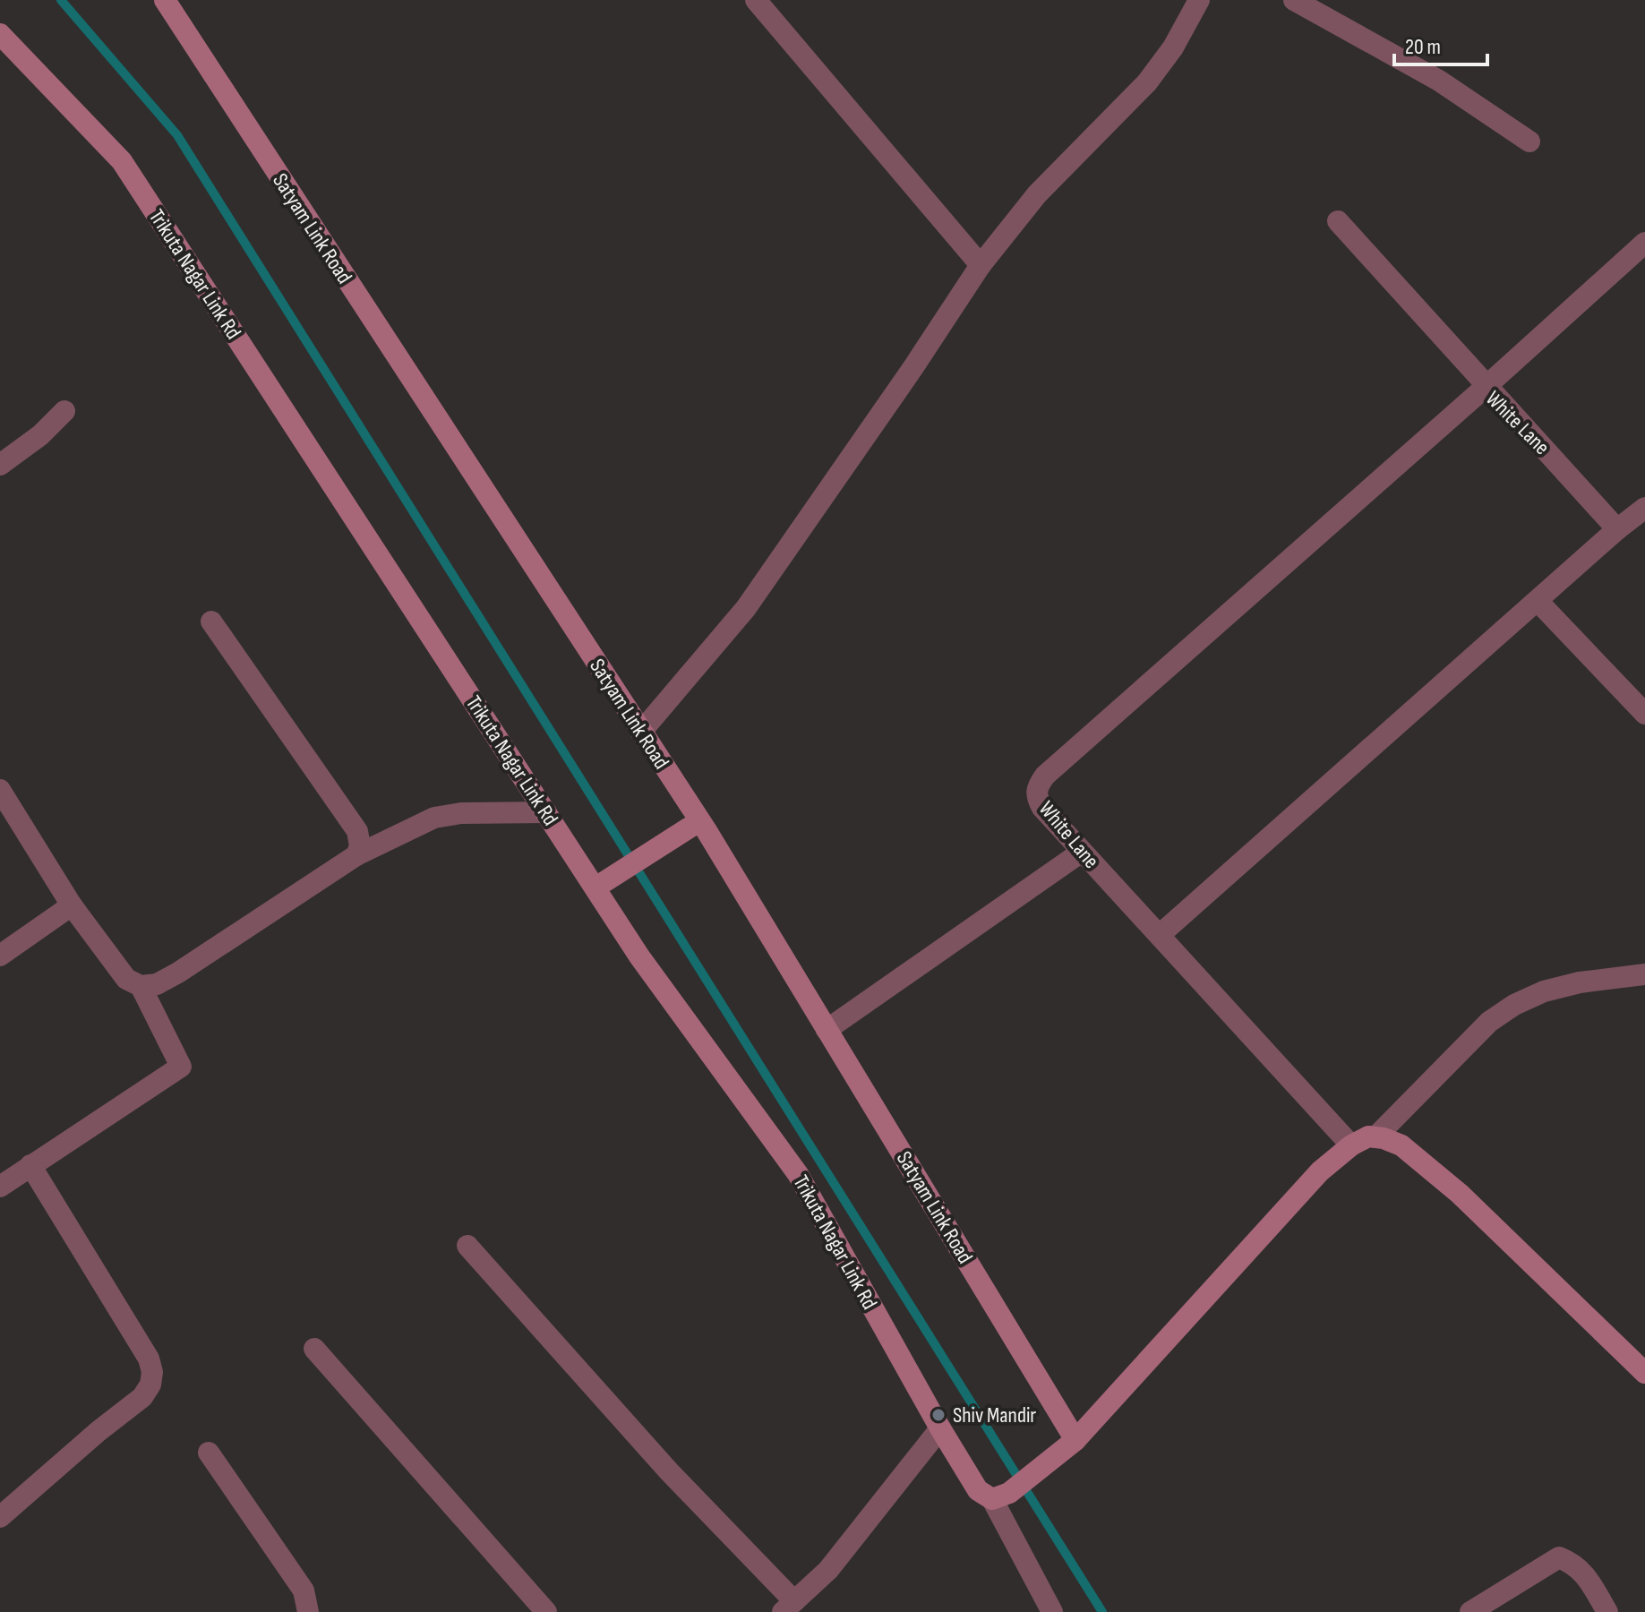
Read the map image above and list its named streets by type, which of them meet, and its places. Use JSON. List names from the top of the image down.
{
  "streets": {
    "main road": ["Satyam Link Road", "Trikuta Nagar Link Rd"],
    "street": ["White Lane"]
  },
  "places": ["Shiv Mandir"],
  "scale_bar": "20 m"
}
